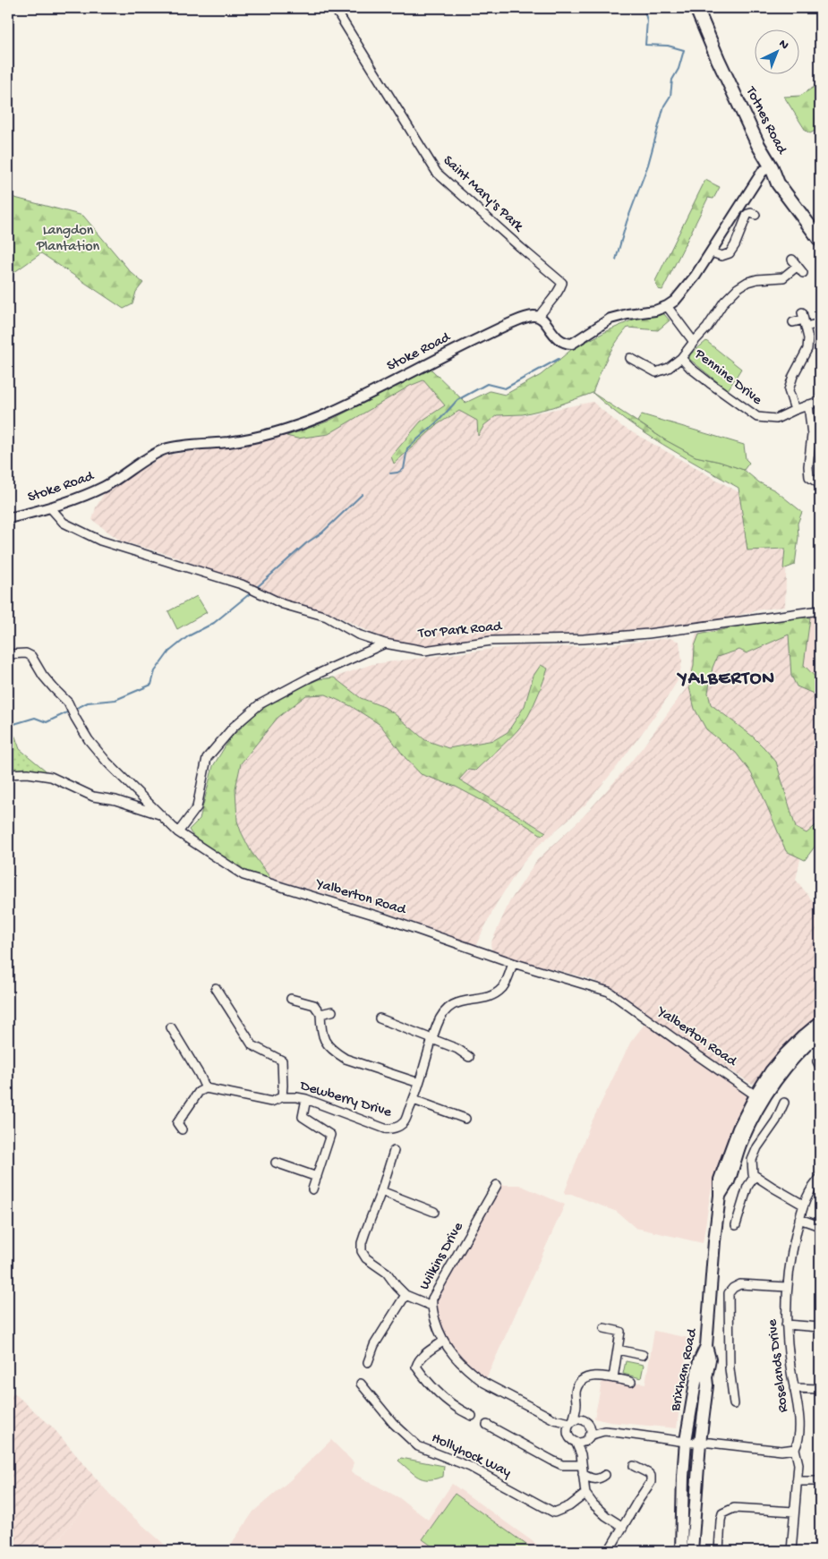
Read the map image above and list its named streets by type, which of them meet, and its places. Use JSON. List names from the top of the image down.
{
  "streets": {
    "highway": ["Totnes Road"],
    "main road": ["Brixham Road"],
    "street": [
      "Saint Mary's Park",
      "Stoke Road",
      "Pennine Drive",
      "Tor Park Road",
      "Yalberton Road",
      "Dewberry Drive",
      "Wilkins Drive",
      "Roselands Drive",
      "Hollyhock Way"
    ]
  },
  "crossings": [
    ["Saint Mary's Park", "Stoke Road"],
    ["Stoke Road", "Tor Park Road"],
    ["Yalberton Road", "Dewberry Drive"],
    ["Yalberton Road", "Brixham Road"],
    ["Wilkins Drive", "Brixham Road"]
  ],
  "districts": ["YALBERTON"],
  "parks": ["Langdon Plantation"],
  "north": "top right"
}
